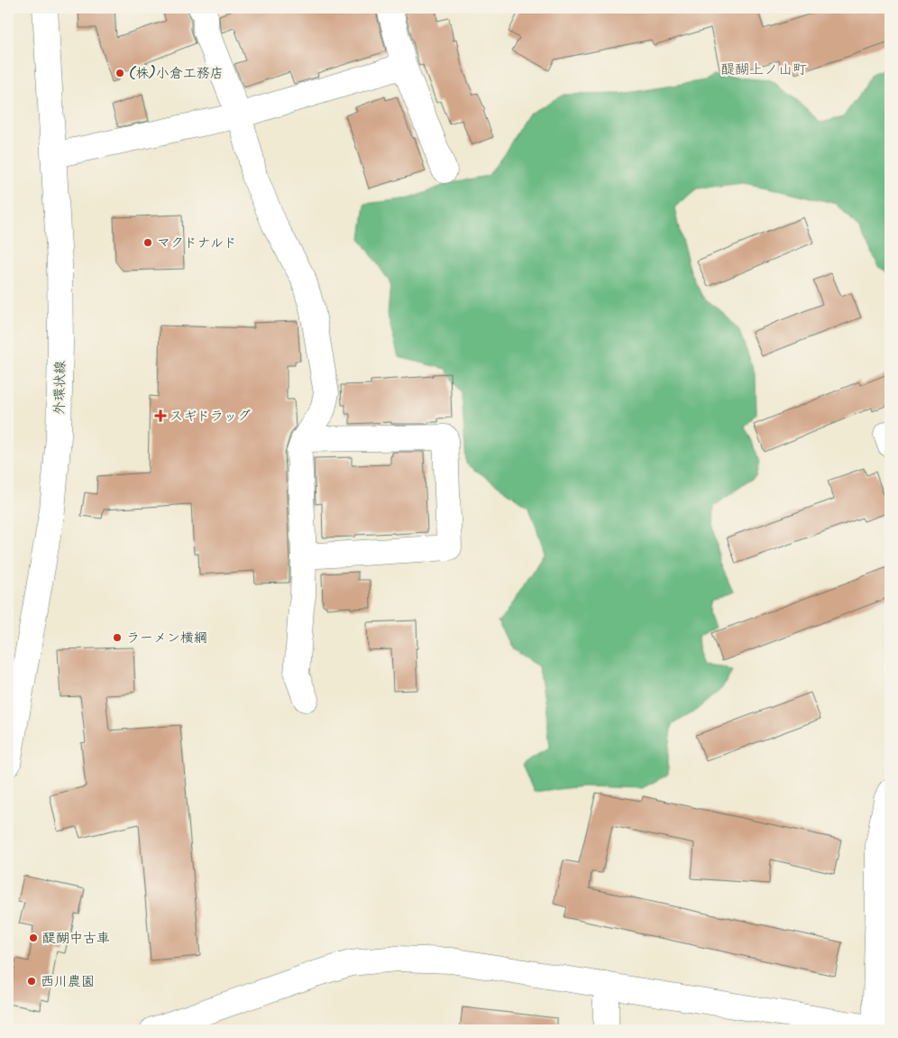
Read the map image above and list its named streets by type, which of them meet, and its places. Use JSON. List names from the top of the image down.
{
  "streets": {
    "street": ["外環状線"]
  },
  "districts": ["醍醐上ノ山町"],
  "places": {
    "other": [
      "(株)小倉工務店",
      "マクドナルド",
      "ラーメン横綱",
      "醍醐中古車",
      "西川農園"
    ],
    "health": ["スギドラッグ"]
  }
}
